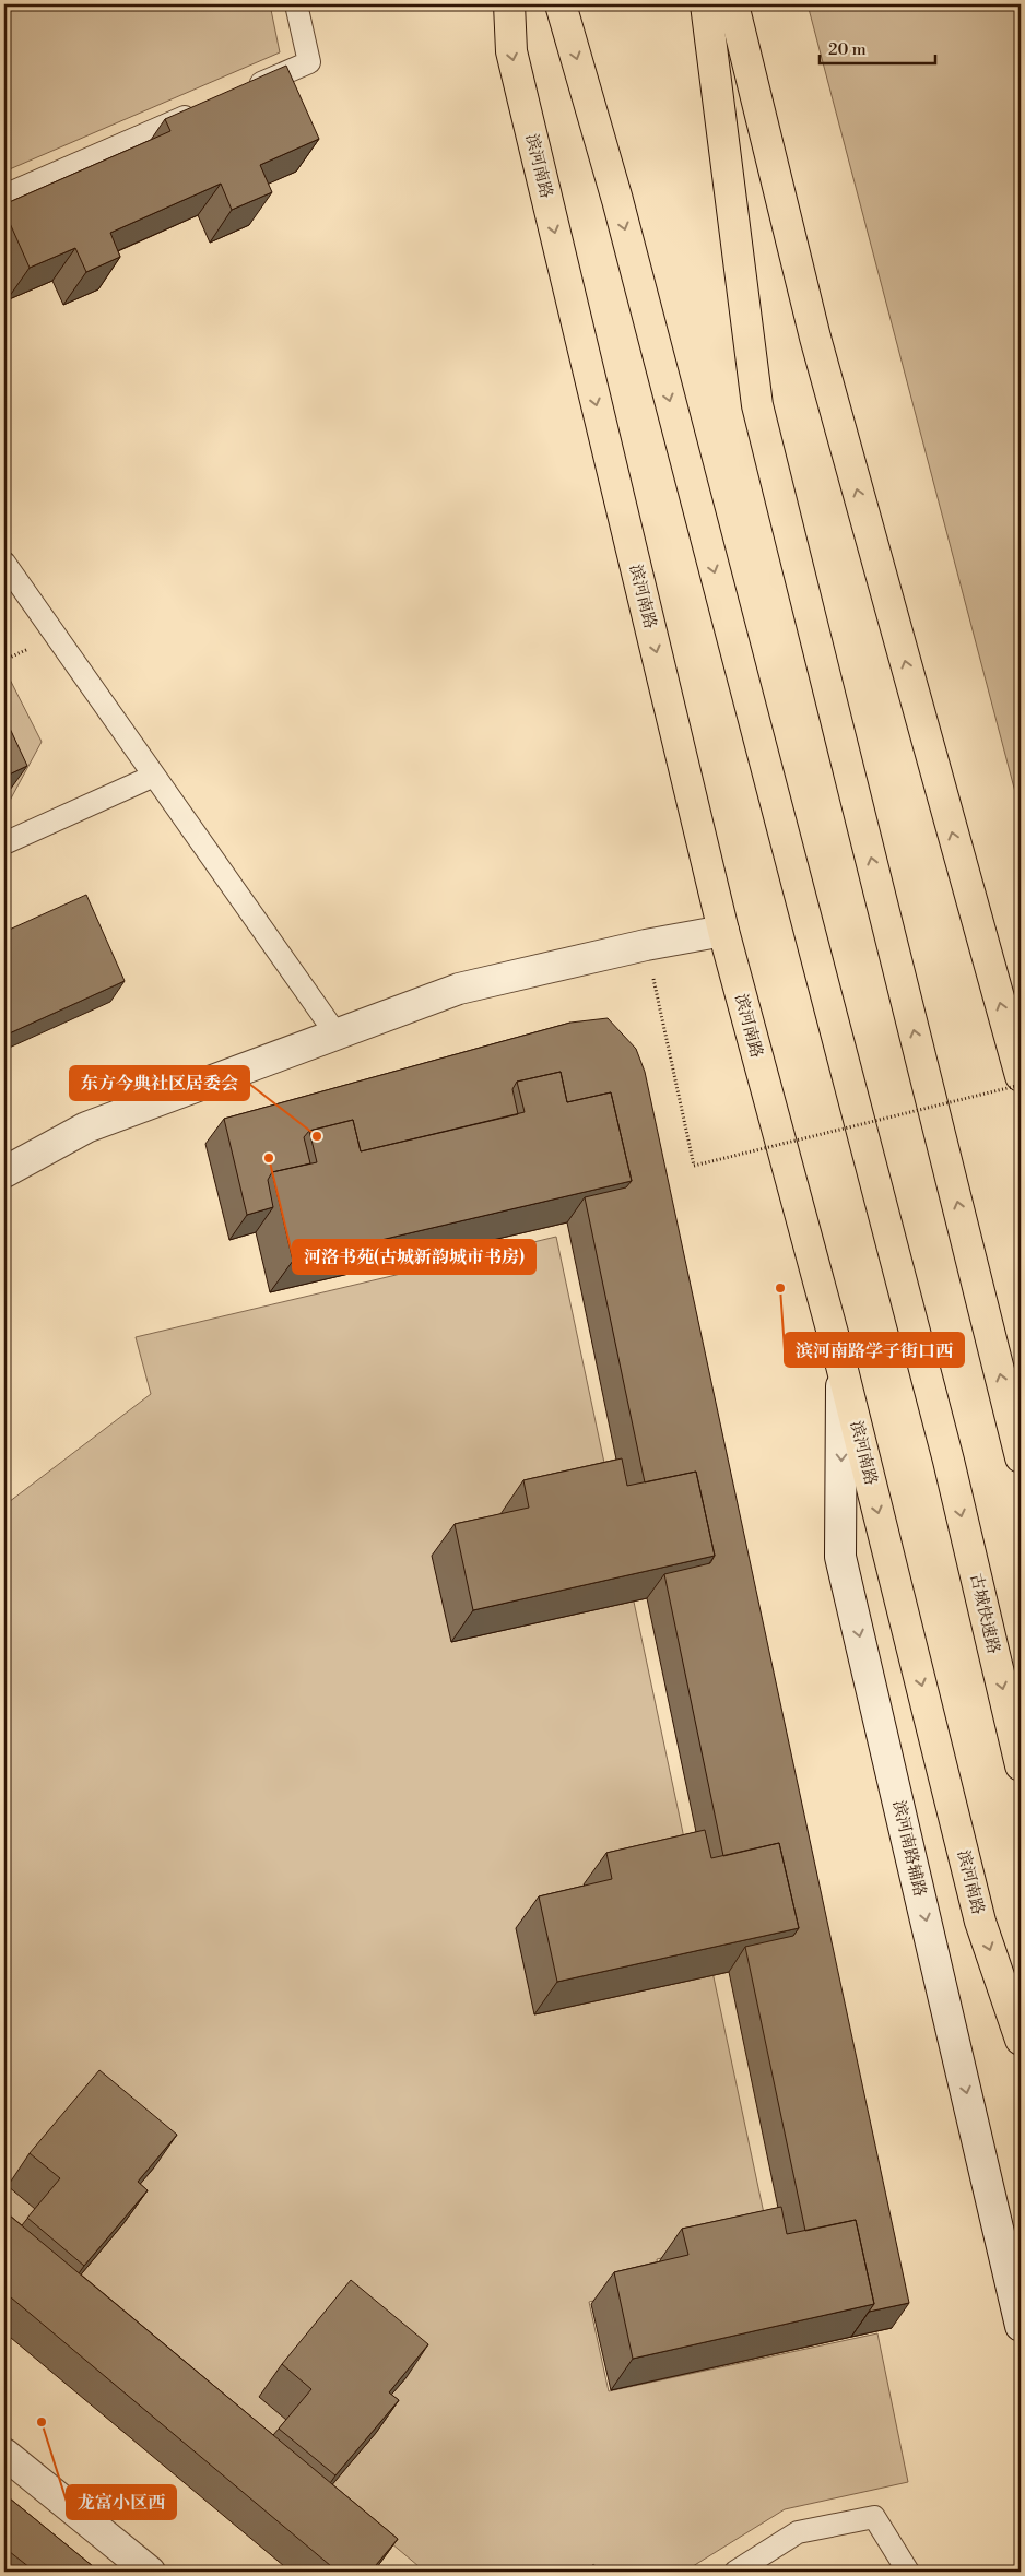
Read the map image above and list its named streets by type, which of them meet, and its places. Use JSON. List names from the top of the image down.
{
  "streets": {
    "main road": ["滨河南路", "古城快速路"],
    "street": ["滨河南路辅路"]
  },
  "crossings": [
    ["滨河南路", "滨河南路辅路"]
  ],
  "one_way": ["滨河南路辅路"],
  "places": [
    "东方今典社区居委会",
    "河洛书苑(古城新韵城市书房)",
    "滨河南路学子街口西",
    "龙富小区西"
  ],
  "scale_bar": "20 m"
}
